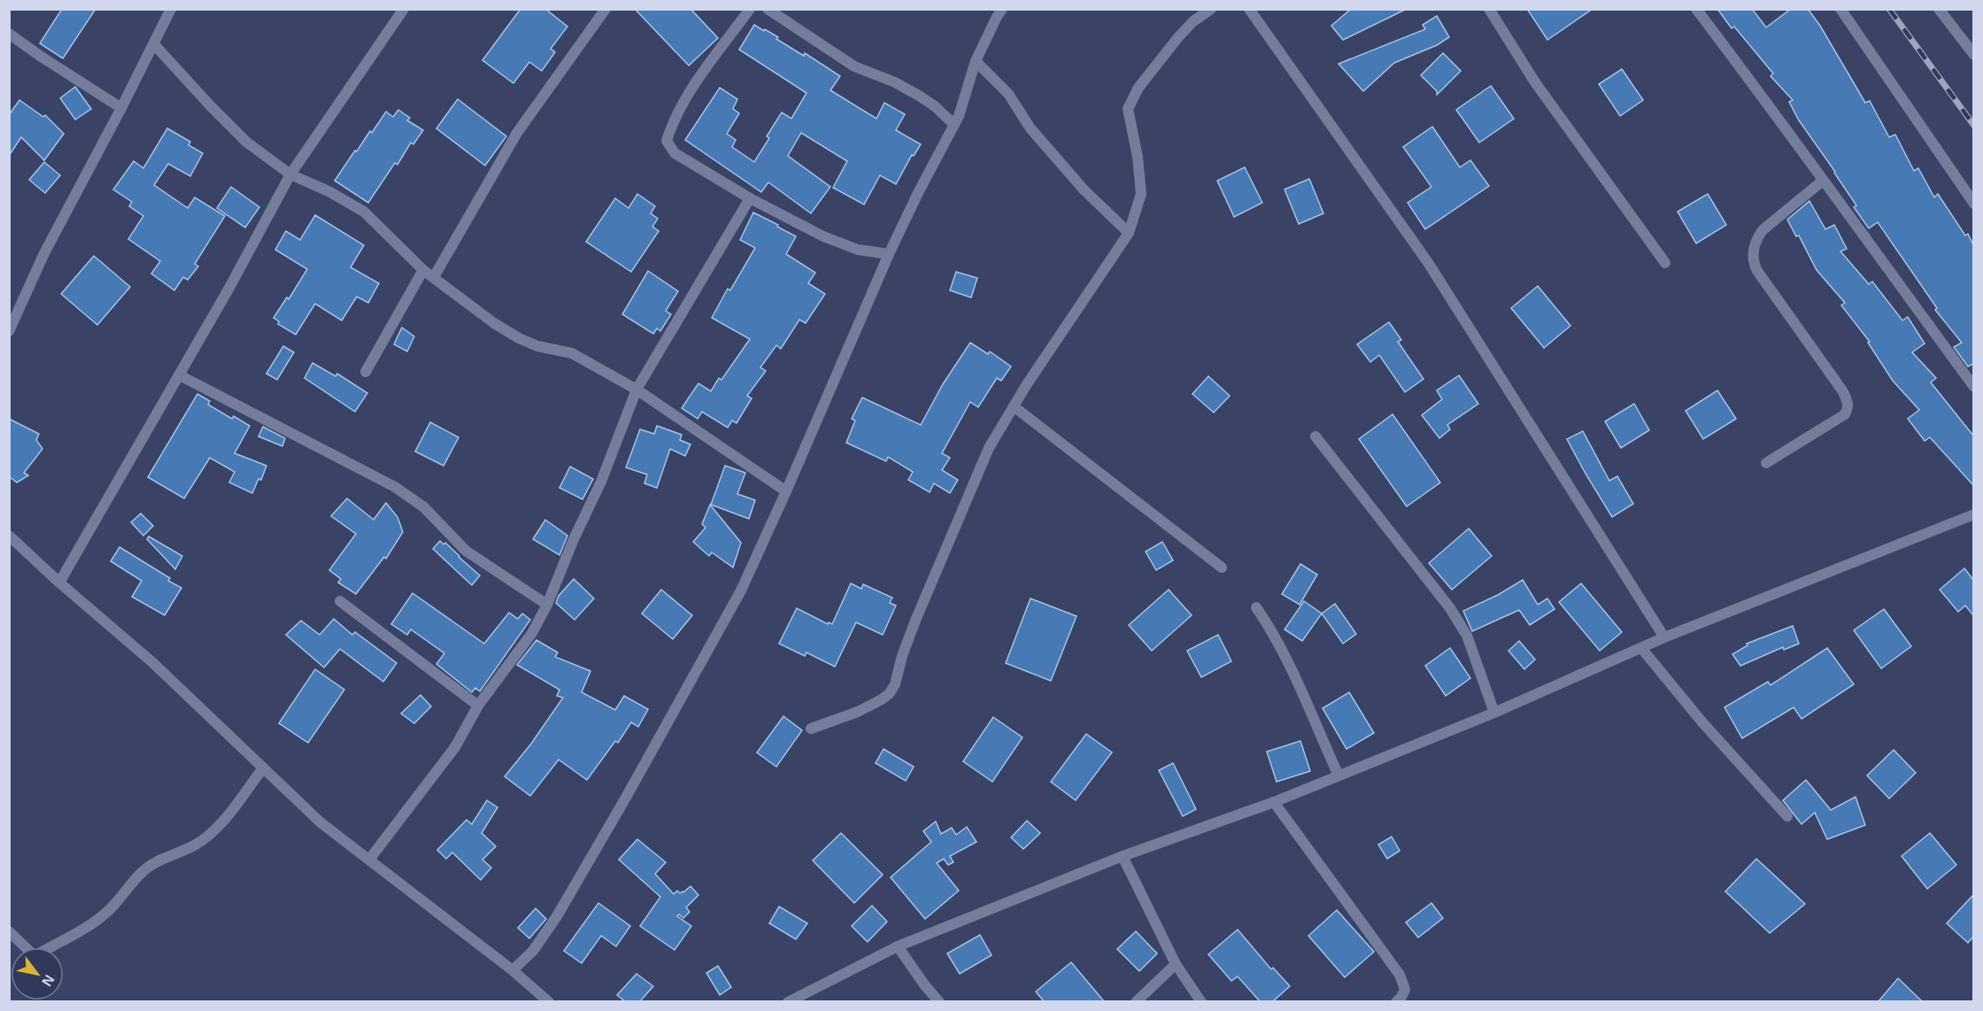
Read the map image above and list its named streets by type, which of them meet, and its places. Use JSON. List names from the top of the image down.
{
  "north": "bottom right"
}
